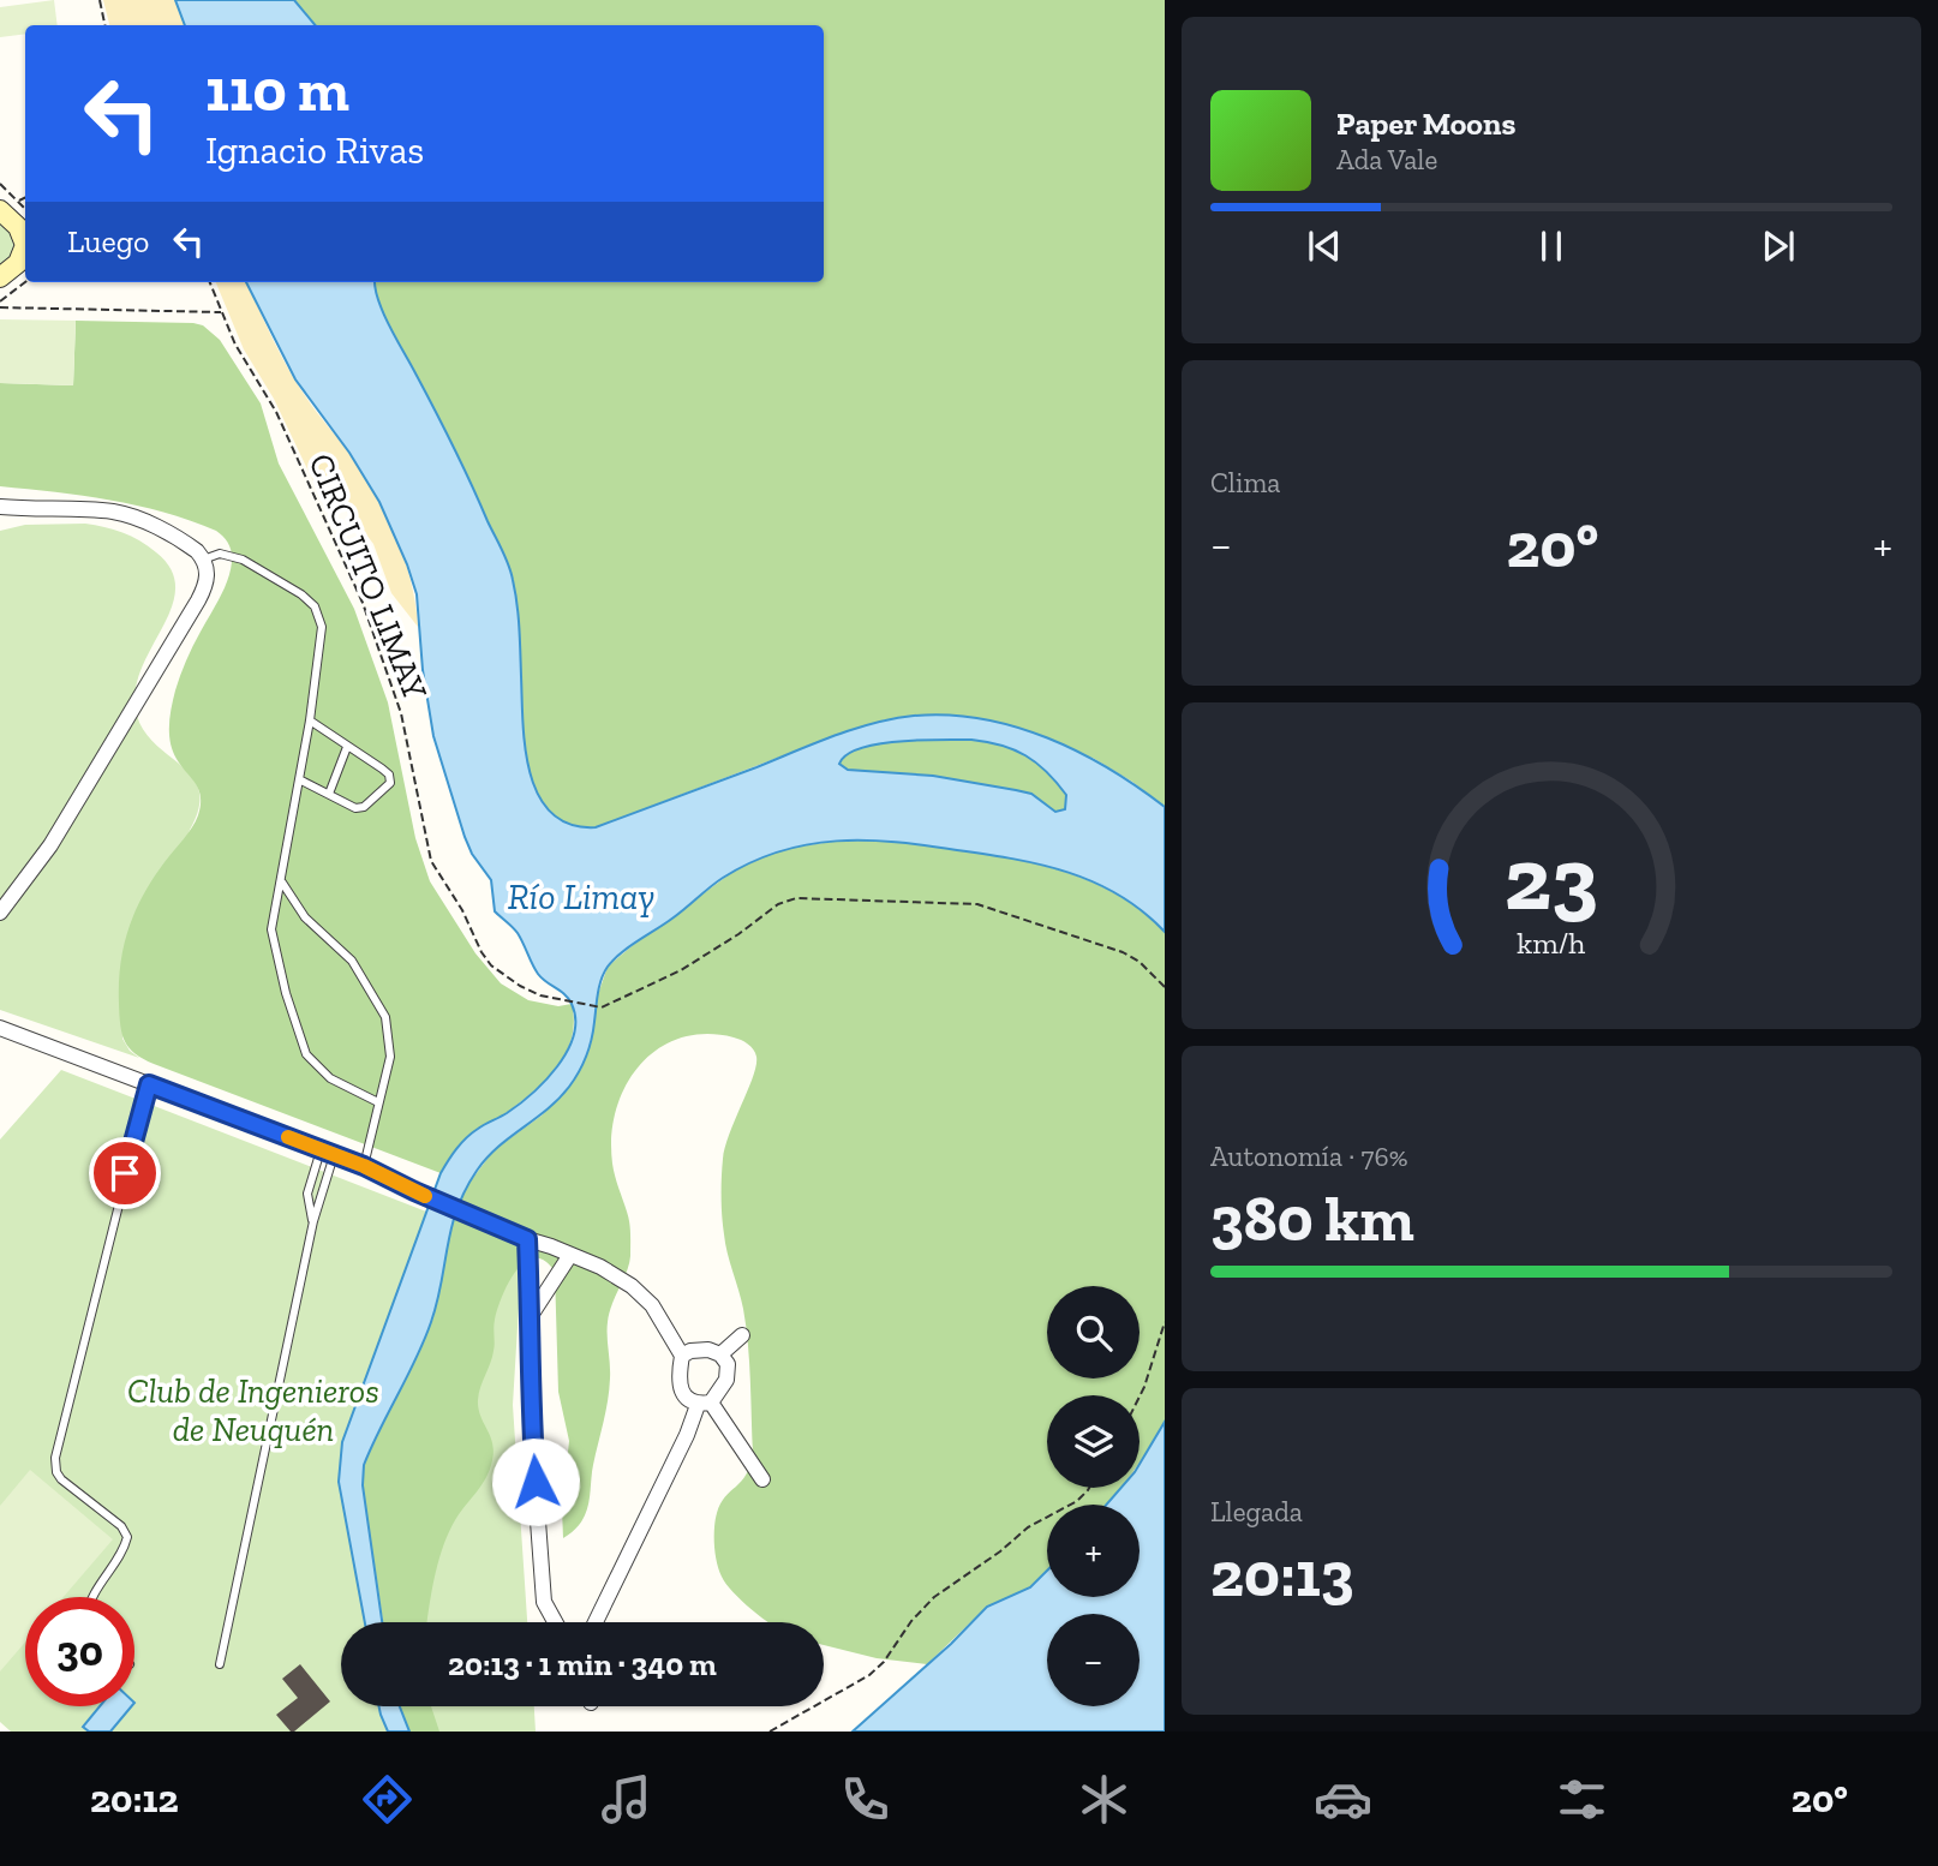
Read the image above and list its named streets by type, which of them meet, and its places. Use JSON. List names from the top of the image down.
{
  "streets": {
    "path": ["CIRCUITO LIMAY"]
  },
  "water": ["Río Limay"],
  "parks": ["Club de Ingenieros de Neuquén"],
  "page": {
    "turn": ["110 m", "Ignacio Rivas"],
    "song": ["Paper Moons", "Ada Vale"],
    "then": "Luego",
    "tile": [
      "Clima",
      ["Autonomía · 76%", "380 km"],
      ["Llegada", "20:13"]
    ],
    "heat": ["−", "20°", "+"],
    "map_buttons": ["+", "−"],
    "limit": "30",
    "trip": "20:13 · 1 min · 340 m",
    "tabs": ["20:12", "20°"],
    "gauge": ["23", "km/h"]
  }
}
